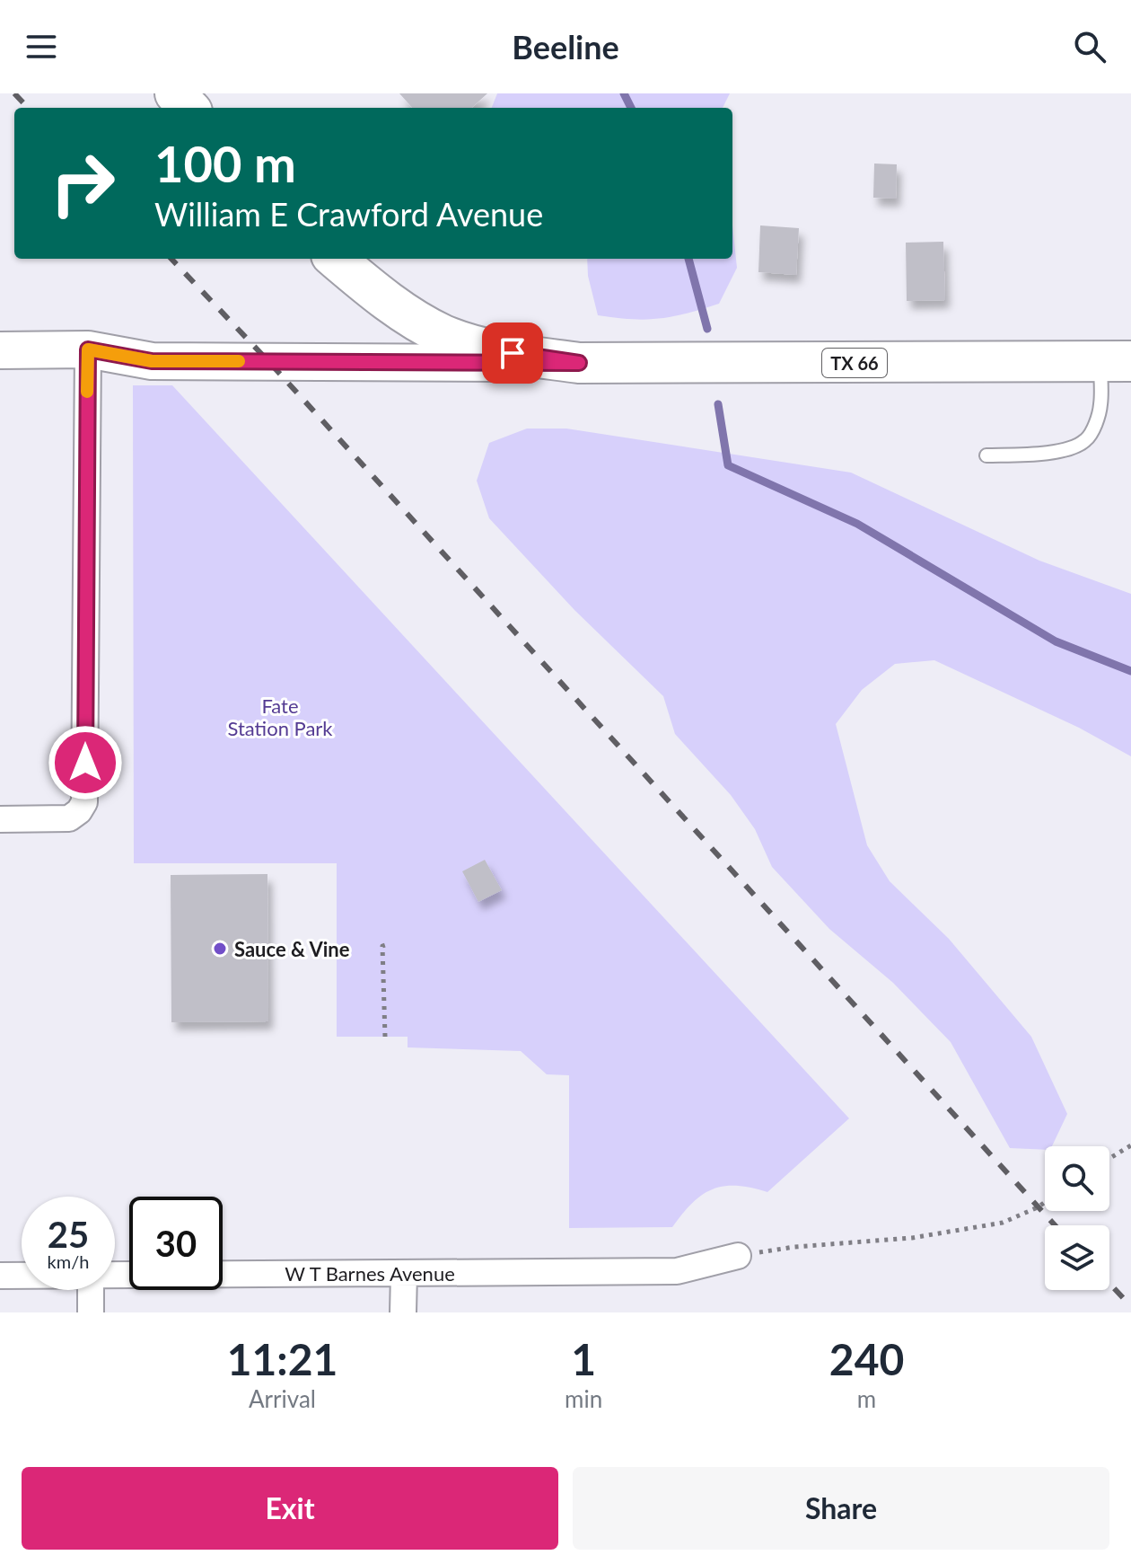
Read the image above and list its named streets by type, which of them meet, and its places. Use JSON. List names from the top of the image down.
{
  "streets": {
    "main road": ["TX 66"],
    "street": ["W T Barnes Avenue"]
  },
  "parks": ["Fate Station Park"],
  "places": ["Sauce & Vine"],
  "page": {
    "header": "Beeline",
    "turn": ["100 m", "William E Crawford Avenue"],
    "speed": "25 km/h",
    "limit": "30",
    "eta": [
      "11:21",
      "Arrival",
      "1",
      "min",
      "240",
      "m"
    ],
    "buttons": ["Exit", "Share"]
  }
}
